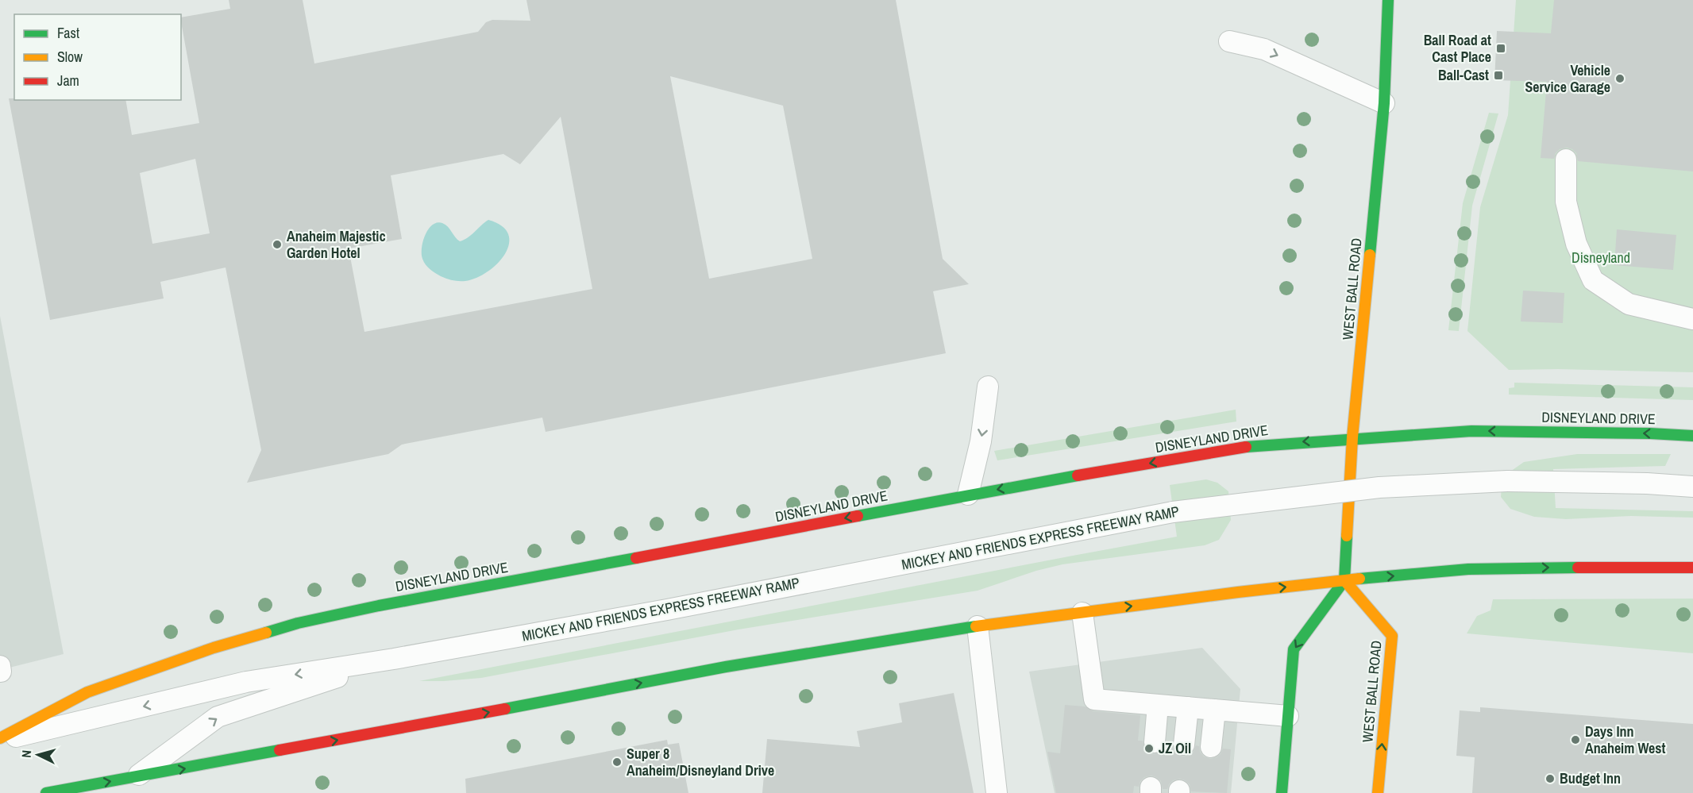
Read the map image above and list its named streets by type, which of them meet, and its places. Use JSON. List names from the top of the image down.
{
  "streets": {
    "main road": ["WEST BALL ROAD", "DISNEYLAND DRIVE"],
    "lane": ["MICKEY AND FRIENDS EXPRESS FREEWAY RAMP"]
  },
  "crossings": [
    ["WEST BALL ROAD", "DISNEYLAND DRIVE"],
    ["DISNEYLAND DRIVE", "MICKEY AND FRIENDS EXPRESS FREEWAY RAMP"]
  ],
  "one_way": ["DISNEYLAND DRIVE"],
  "parks": ["Disneyland"],
  "places": {
    "transit": ["Ball Road at Cast Place", "Ball-Cast"],
    "other": [
      "Vehicle Service Garage",
      "Anaheim Majestic Garden Hotel",
      "Days Inn Anaheim West",
      "JZ Oil",
      "Super 8 Anaheim/Disneyland Drive",
      "Budget Inn"
    ]
  },
  "legend": ["Fast", "Slow", "Jam"],
  "north": "left"
}
